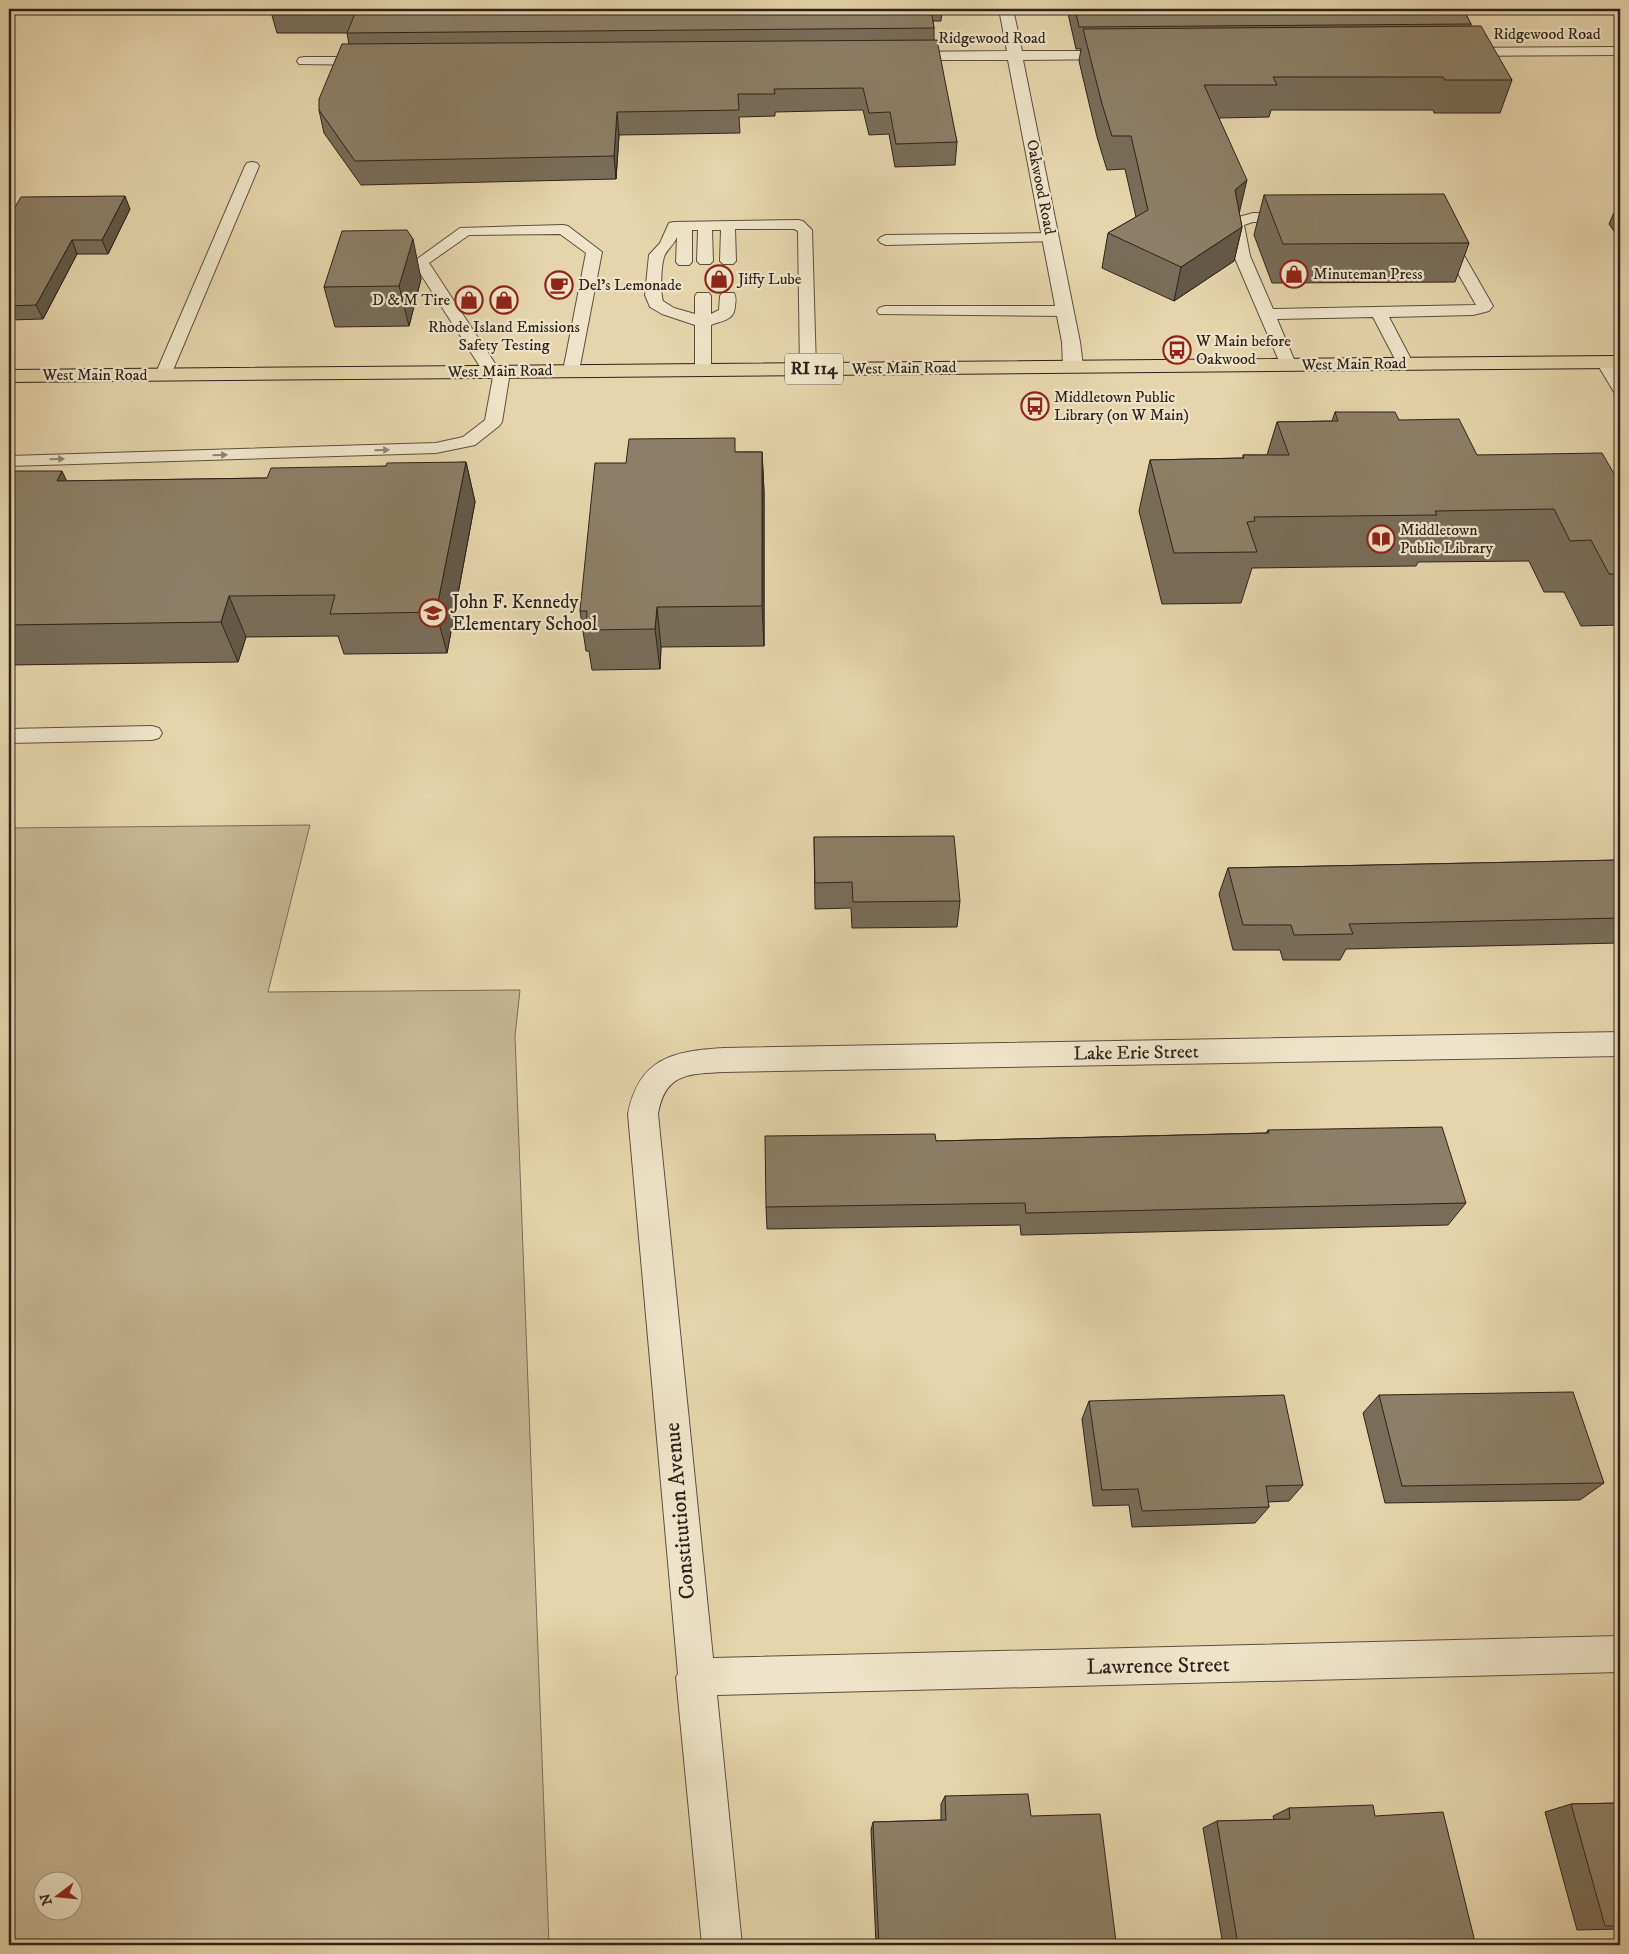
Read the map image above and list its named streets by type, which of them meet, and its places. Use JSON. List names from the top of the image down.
{
  "streets": {
    "highway": ["West Main Road", "RI 114"],
    "street": [
      "Ridgewood Road",
      "Oakwood Road",
      "Lake Erie Street",
      "Constitution Avenue",
      "Lawrence Street"
    ]
  },
  "crossings": [
    ["Ridgewood Road", "Oakwood Road"],
    ["Oakwood Road", "West Main Road"],
    ["Lake Erie Street", "Constitution Avenue"],
    ["Constitution Avenue", "Lawrence Street"]
  ],
  "places": {
    "shop": [
      "Minuteman Press",
      "Jiffy Lube",
      "D & M Tire",
      "Rhode Island Emissions Safety Testing"
    ],
    "cafe": ["Del's Lemonade"],
    "bus stop": ["W Main before Oakwood", "Middletown Public Library (on W Main)"],
    "library": ["Middletown Public Library"],
    "school or university": ["John F. Kennedy Elementary School"]
  },
  "north": "left"
}
